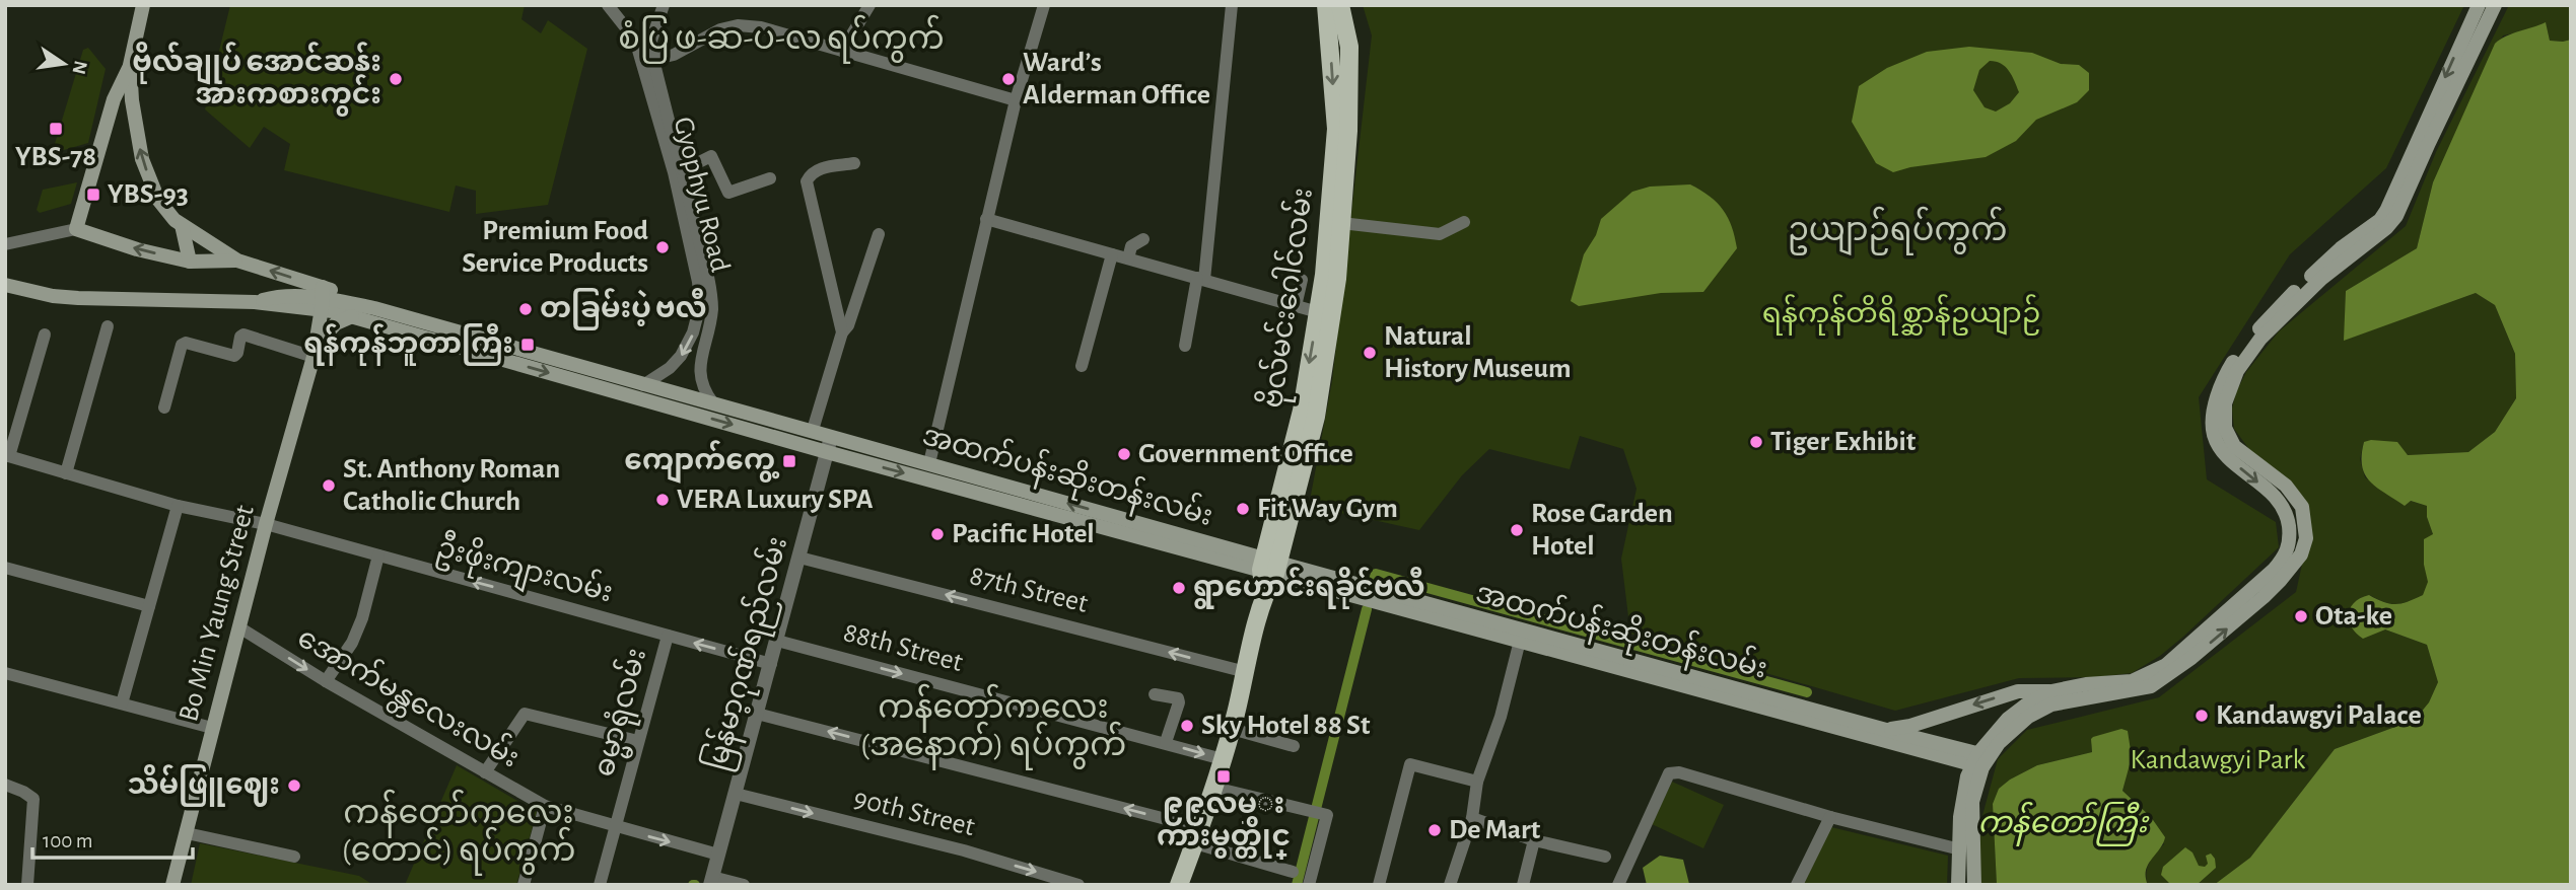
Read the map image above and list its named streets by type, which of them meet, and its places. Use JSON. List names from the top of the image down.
{
  "streets": {
    "main road": ["ဗိုလ်မင်းဂေါင်လမ်း", "အထက်ပန်းဆိုးတန်းလမ်း", "Bo Min Yaung Street"],
    "street": [
      "Gyophyu Road",
      "ဦးဖိုးကျားလမ်း",
      "87th Street",
      "88th Street",
      "မြန်မာ့ဂုဏ်ရည်လမ်း",
      "အောက်မန္တလေးလမ်း",
      "ဓမ္မာရုံလမ်း",
      "90th Street"
    ]
  },
  "crossings": [
    ["Gyophyu Road", "အထက်ပန်းဆိုးတန်းလမ်း"],
    ["ဗိုလ်မင်းဂေါင်လမ်း", "အထက်ပန်းဆိုးတန်းလမ်း"],
    ["အထက်ပန်းဆိုးတန်းလမ်း", "Bo Min Yaung Street"],
    ["အထက်ပန်းဆိုးတန်းလမ်း", "မြန်မာ့ဂုဏ်ရည်လမ်း"],
    ["ဦးဖိုးကျားလမ်း", "Bo Min Yaung Street"],
    ["ဦးဖိုးကျားလမ်း", "မြန်မာ့ဂုဏ်ရည်လမ်း"],
    ["ဦးဖိုးကျားလမ်း", "ဓမ္မာရုံလမ်း"],
    ["87th Street", "မြန်မာ့ဂုဏ်ရည်လမ်း"],
    ["Bo Min Yaung Street", "အောက်မန္တလေးလမ်း"],
    ["88th Street", "မြန်မာ့ဂုဏ်ရည်လမ်း"],
    ["မြန်မာ့ဂုဏ်ရည်လမ်း", "အောက်မန္တလေးလမ်း"],
    ["မြန်မာ့ဂုဏ်ရည်လမ်း", "90th Street"],
    ["အောက်မန္တလေးလမ်း", "ဓမ္မာရုံလမ်း"]
  ],
  "one_way": ["ဦးဖိုးကျားလမ်း", "87th Street", "အောက်မန္တလေးလမ်း"],
  "districts": [
    "စံပြ ဖ-ဆ-ပ-လ ရပ်ကွက်",
    "ဥယျာဉ်ရပ်ကွက်",
    "ကန်တော်ကလေး (အနောက်) ရပ်ကွက်",
    "ကန်တော်ကလေး (တောင်) ရပ်ကွက်"
  ],
  "water": ["ကန်တော်ကြီး"],
  "parks": ["ရန်ကုန်တိရိစ္ဆာန်ဥယျာဉ်", "Kandawgyi Park"],
  "places": {
    "other": [
      "ဗိုလ်ချုပ် အောင်ဆန်း အားကစားကွင်း",
      "Ward’s Alderman Office",
      "Premium Food Service Products",
      "တခြမ်းပဲ့ ဗလီ",
      "Natural History Museum",
      "Tiger Exhibit",
      "Government Office",
      "St. Anthony Roman Catholic Church",
      "VERA Luxury SPA",
      "Fit Way Gym",
      "Rose Garden Hotel",
      "Pacific Hotel",
      "ရွာဟောင်းရခိုင်ဗလီ",
      "Ota-ke",
      "Kandawgyi Palace",
      "Sky Hotel 88 St",
      "သိမ်ဖြူဈေး",
      "De Mart"
    ],
    "transit": [
      "YBS-78",
      "YBS-93",
      "ရန်ကုန်ဘူတာကြီး",
      "ကျောက်ကွေ့",
      "၉၉လမ္း ကားမွတ္တိုင္"
    ]
  },
  "scale_bar": "100 m",
  "north": "right"
}
